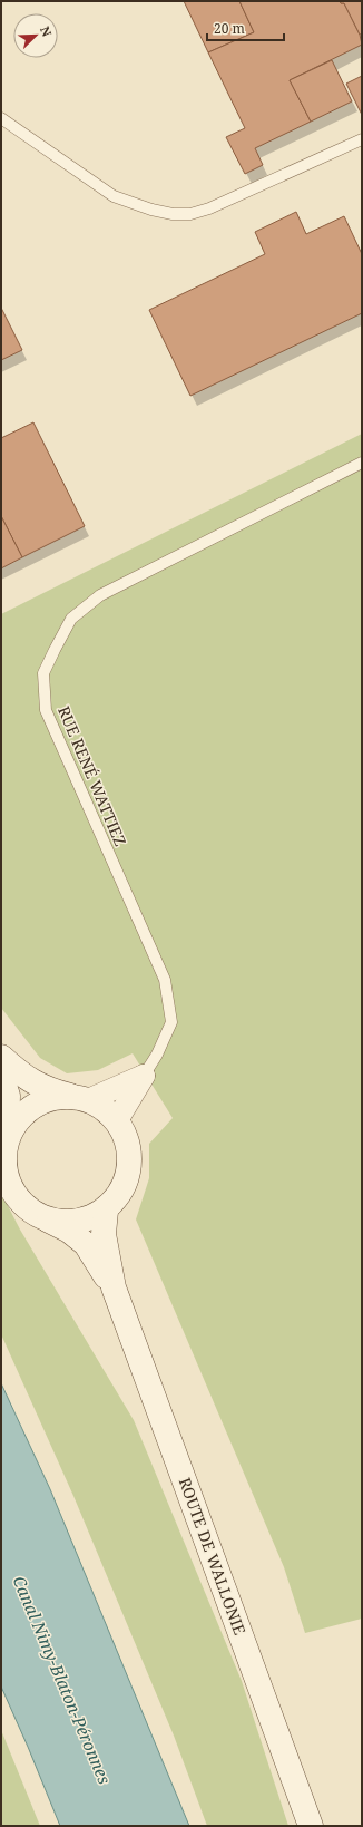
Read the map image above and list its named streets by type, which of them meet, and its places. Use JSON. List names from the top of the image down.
{
  "streets": {
    "main road": ["ROUTE DE WALLONIE"],
    "lane": ["RUE RENÉ WATTIEZ"]
  },
  "water": ["Canal Nimy-Blaton-Péronnes"],
  "scale_bar": "20 m",
  "north": "top right"
}
